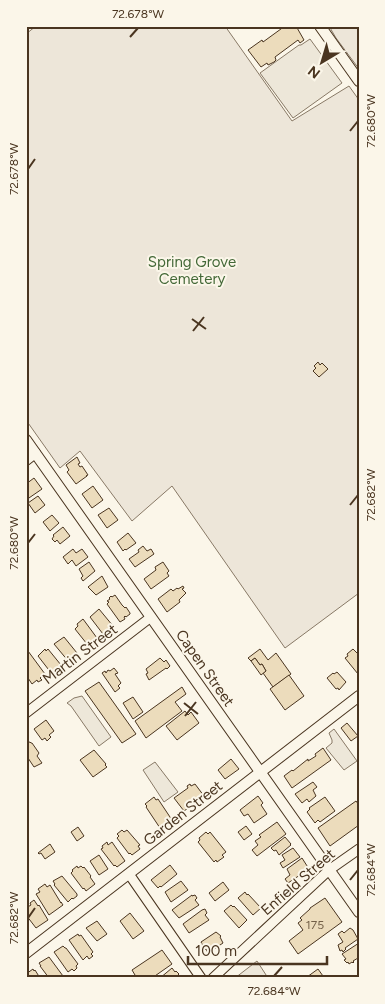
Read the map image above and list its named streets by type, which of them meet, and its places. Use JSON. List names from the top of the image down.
{
  "streets": {
    "street": [
      "Martin Street",
      "Capen Street",
      "Garden Street",
      "Enfield Street"
    ]
  },
  "crossings": [
    ["Martin Street", "Capen Street"],
    ["Capen Street", "Garden Street"],
    ["Capen Street", "Enfield Street"]
  ],
  "parks": ["Spring Grove Cemetery"],
  "house_numbers": ["175"],
  "scale_bar": "100 m",
  "north": "bottom left",
  "coordinates": [
    "72.678°W",
    "72.680°W",
    "72.682°W",
    "72.684°W"
  ]
}
